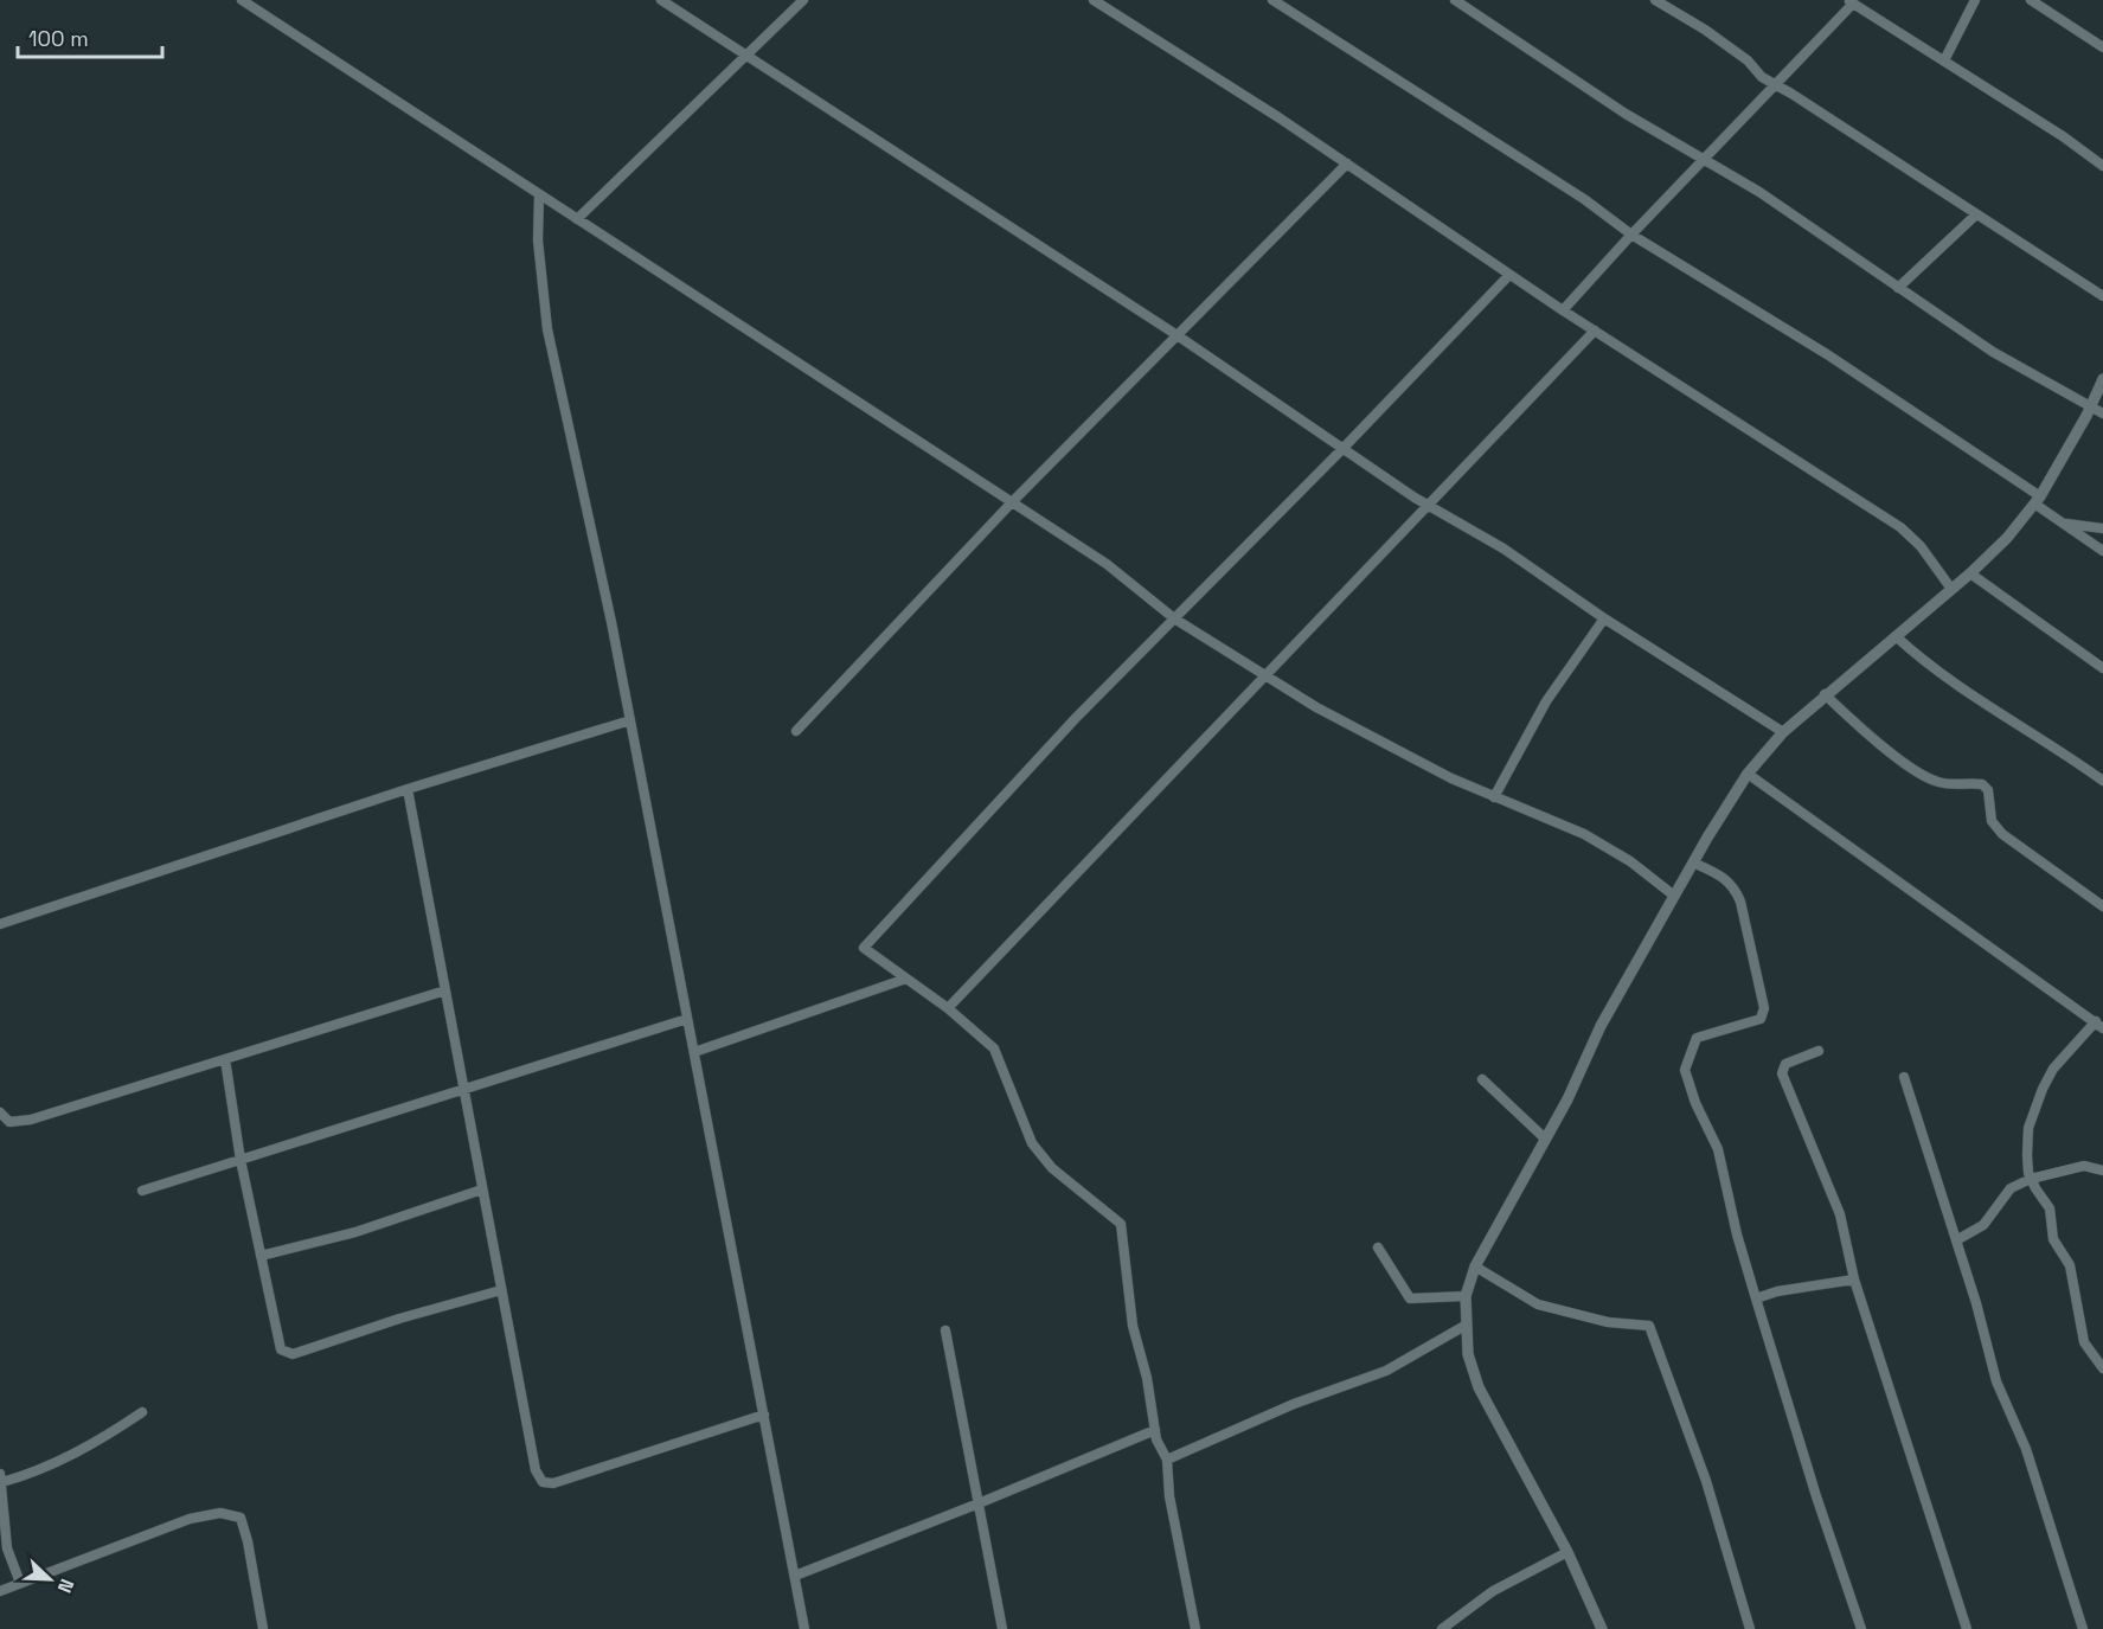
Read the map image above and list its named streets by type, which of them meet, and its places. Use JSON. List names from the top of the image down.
{
  "scale_bar": "100 m",
  "north": "bottom right"
}
